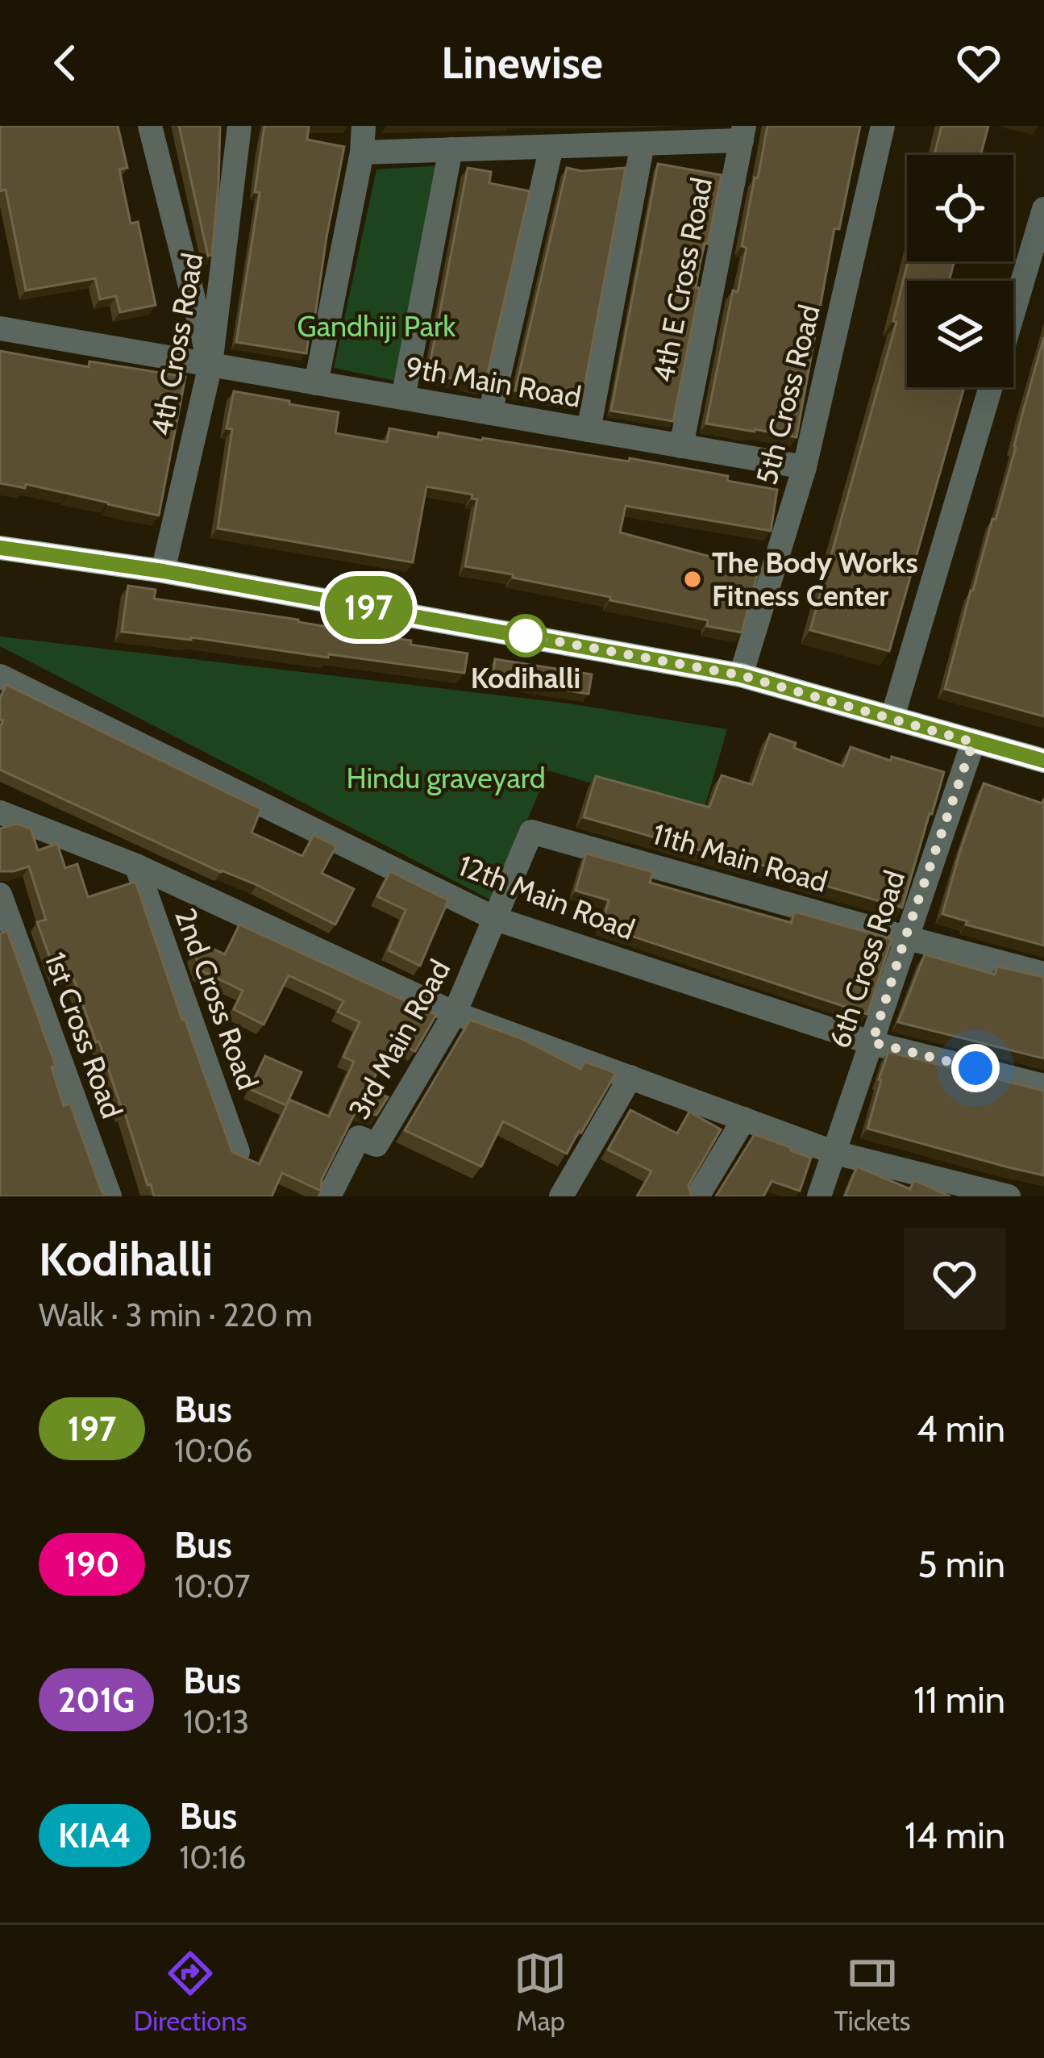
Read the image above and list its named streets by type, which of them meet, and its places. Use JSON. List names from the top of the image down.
{
  "streets": {
    "street": [
      "4th E Cross Road",
      "4th Cross Road",
      "9th Main Road",
      "5th Cross Road",
      "11th Main Road",
      "12th Main Road",
      "6th Cross Road",
      "2nd Cross Road",
      "1st Cross Road",
      "3rd Main Road"
    ]
  },
  "crossings": [
    ["4th E Cross Road", "9th Main Road"],
    ["4th Cross Road", "9th Main Road"],
    ["9th Main Road", "5th Cross Road"],
    ["11th Main Road", "6th Cross Road"],
    ["11th Main Road", "3rd Main Road"],
    ["12th Main Road", "6th Cross Road"],
    ["12th Main Road", "3rd Main Road"]
  ],
  "parks": ["Gandhiji Park", "Hindu graveyard"],
  "places": ["The Body Works Fitness Center", "Kodihalli"],
  "lines": ["bus line 197"],
  "page": {
    "header": "Linewise",
    "on_map": "197",
    "heading": ["Kodihalli", "Walk · 3 min · 220 m"],
    "list": [
      {
        "mark": "197",
        "name": "Bus",
        "note": "10:06",
        "value": "4 min"
      },
      {
        "mark": "190",
        "name": "Bus",
        "note": "10:07",
        "value": "5 min"
      },
      {
        "mark": "201G",
        "name": "Bus",
        "note": "10:13",
        "value": "11 min"
      },
      {
        "mark": "KIA4",
        "name": "Bus",
        "note": "10:16",
        "value": "14 min"
      }
    ],
    "tabs": ["Directions", "Map", "Tickets"]
  }
}
